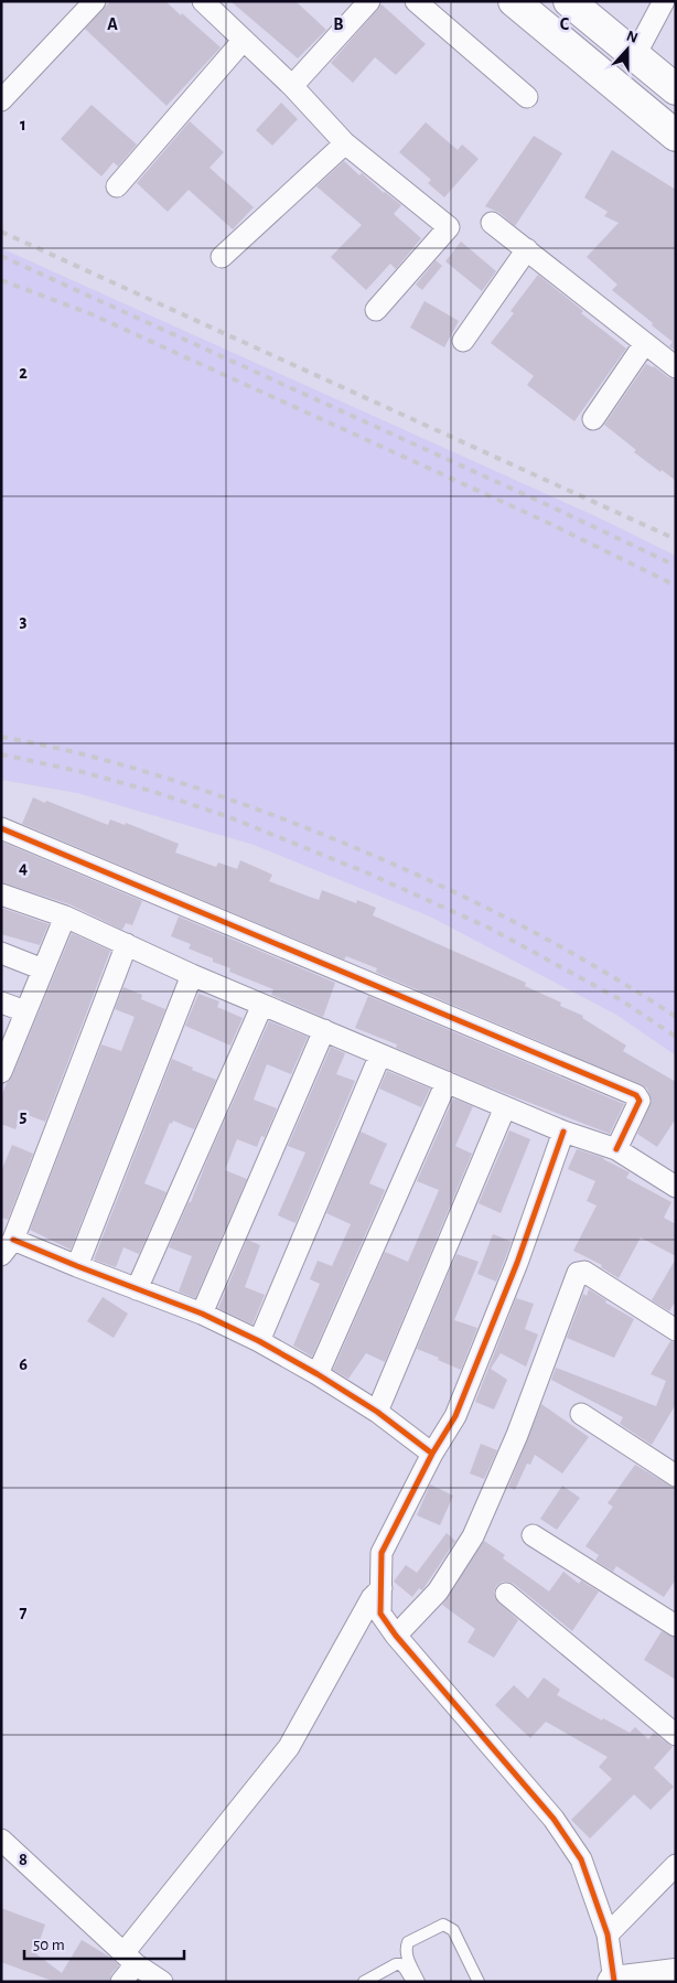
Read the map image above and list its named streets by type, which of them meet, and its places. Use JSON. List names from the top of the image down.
{
  "scale_bar": "50 m",
  "north": "top",
  "grid": {
    "columns": ["A", "B", "C"],
    "rows": [
      "1",
      "2",
      "3",
      "4",
      "5",
      "6",
      "7",
      "8"
    ]
  }
}
